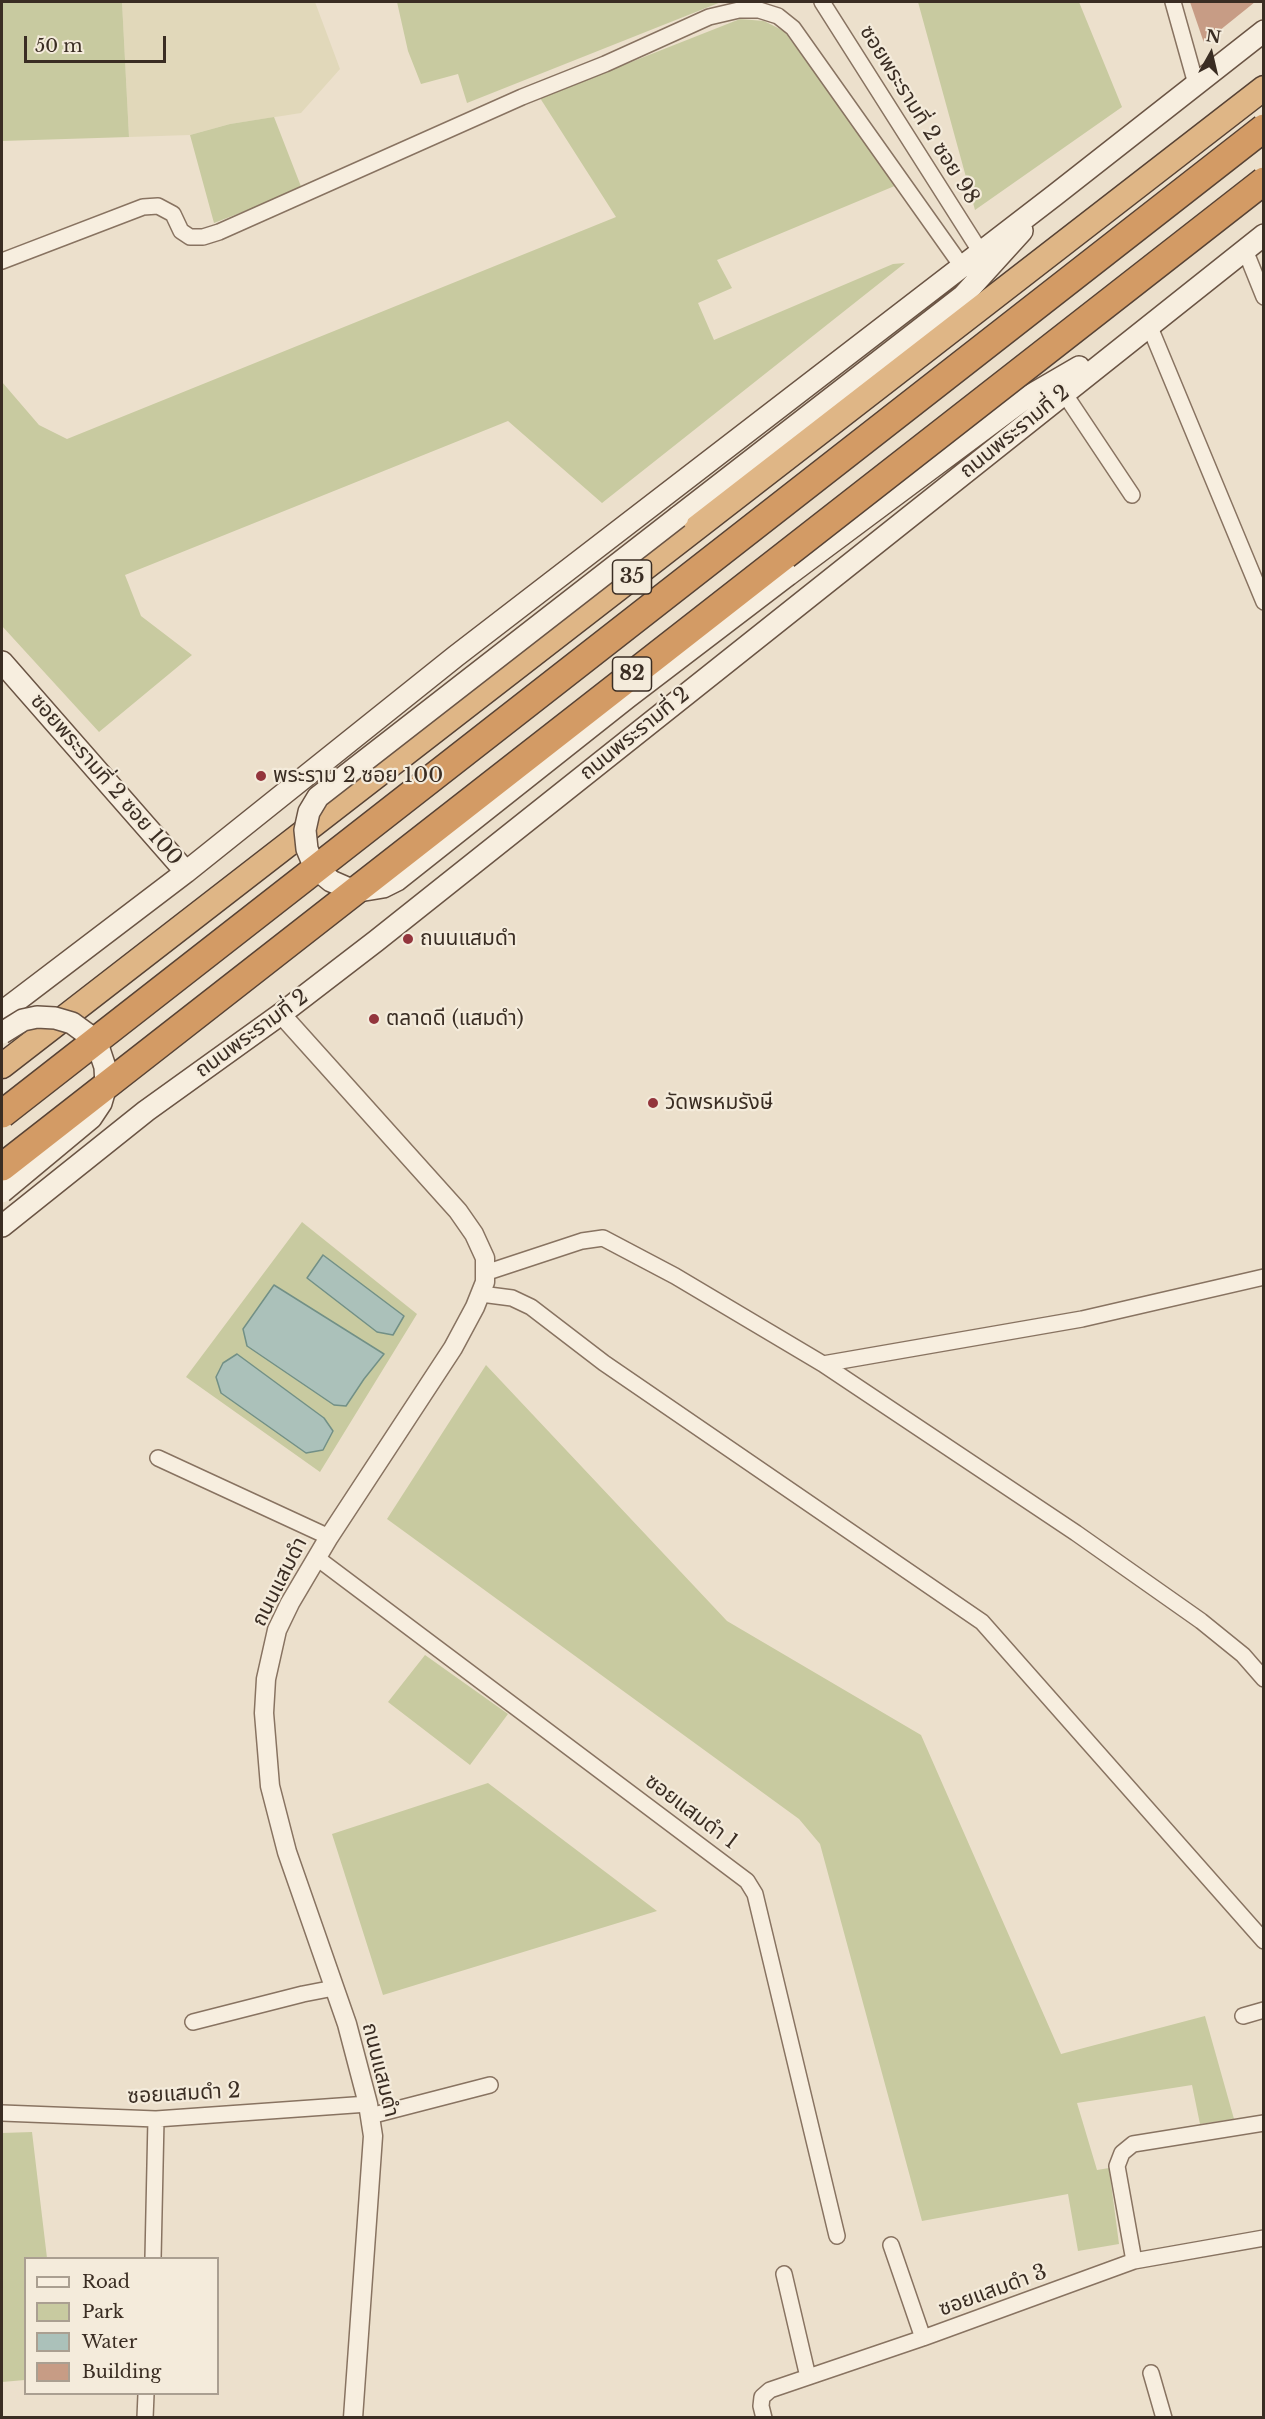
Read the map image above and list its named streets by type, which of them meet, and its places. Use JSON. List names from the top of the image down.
{
  "streets": {
    "highway": ["35", "82"],
    "main road": ["ถนนพระรามที่ 2", "ซอยพระรามที่ 2 ซอย 100"],
    "street": [
      "ซอยพระรามที่ 2 ซอย 98",
      "ถนนแสมดำ",
      "ซอยแสมดำ 1",
      "ซอยแสมดำ 2",
      "ซอยแสมดำ 3"
    ]
  },
  "crossings": [
    ["ซอยพระรามที่ 2 ซอย 98", "35"],
    ["ถนนพระรามที่ 2", "ถนนแสมดำ"],
    ["35", "ซอยพระรามที่ 2 ซอย 100"],
    ["ถนนแสมดำ", "ซอยแสมดำ 1"],
    ["ถนนแสมดำ", "ซอยแสมดำ 2"]
  ],
  "places": [
    "พระราม 2 ซอย 100",
    "ถนนแสมดำ",
    "ตลาดดี (แสมดำ)",
    "วัดพรหมรังษี"
  ],
  "legend": [
    "Road",
    "Park",
    "Water",
    "Building"
  ],
  "scale_bar": "50 m",
  "north": "top"
}
